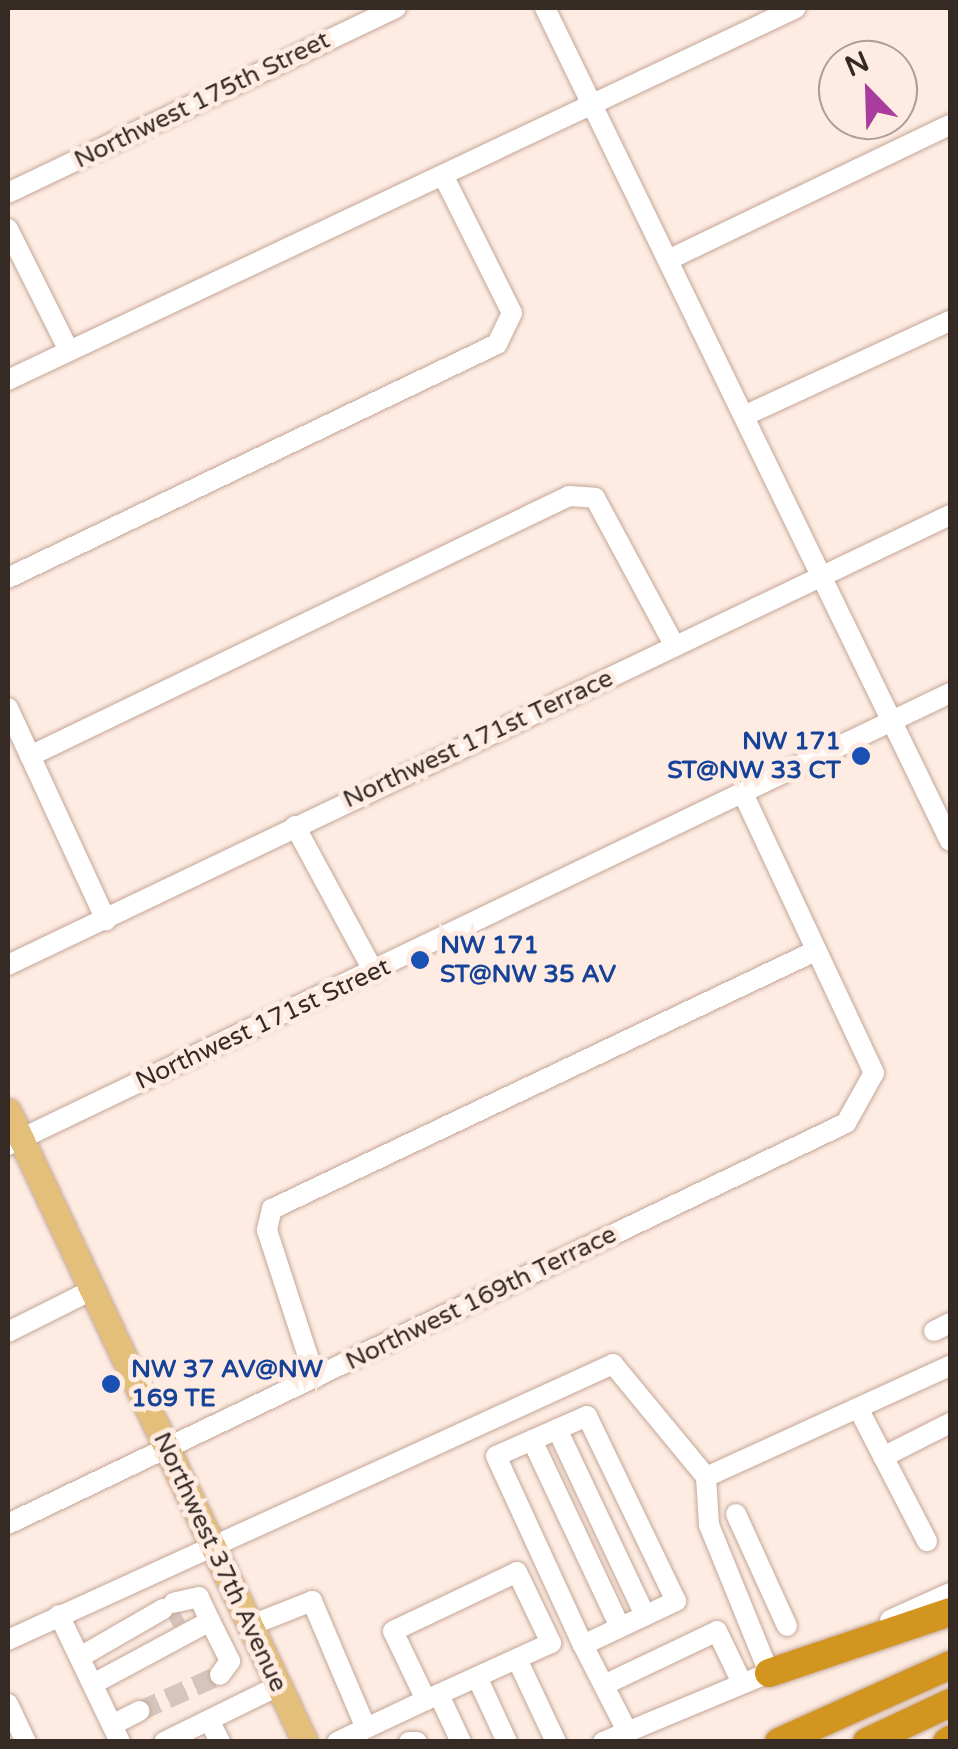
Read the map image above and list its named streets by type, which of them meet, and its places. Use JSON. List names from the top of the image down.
{
  "streets": {
    "main road": ["Northwest 37th Avenue"],
    "street": [
      "Northwest 175th Street",
      "Northwest 171st Terrace",
      "Northwest 171st Street",
      "Northwest 169th Terrace"
    ]
  },
  "crossings": [
    ["Northwest 171st Street", "Northwest 37th Avenue"],
    ["Northwest 169th Terrace", "Northwest 37th Avenue"]
  ],
  "places": ["NW 171 ST@NW 33 CT", "NW 171 ST@NW 35 AV", "NW 37 AV@NW 169 TE"],
  "north": "top left"
}
